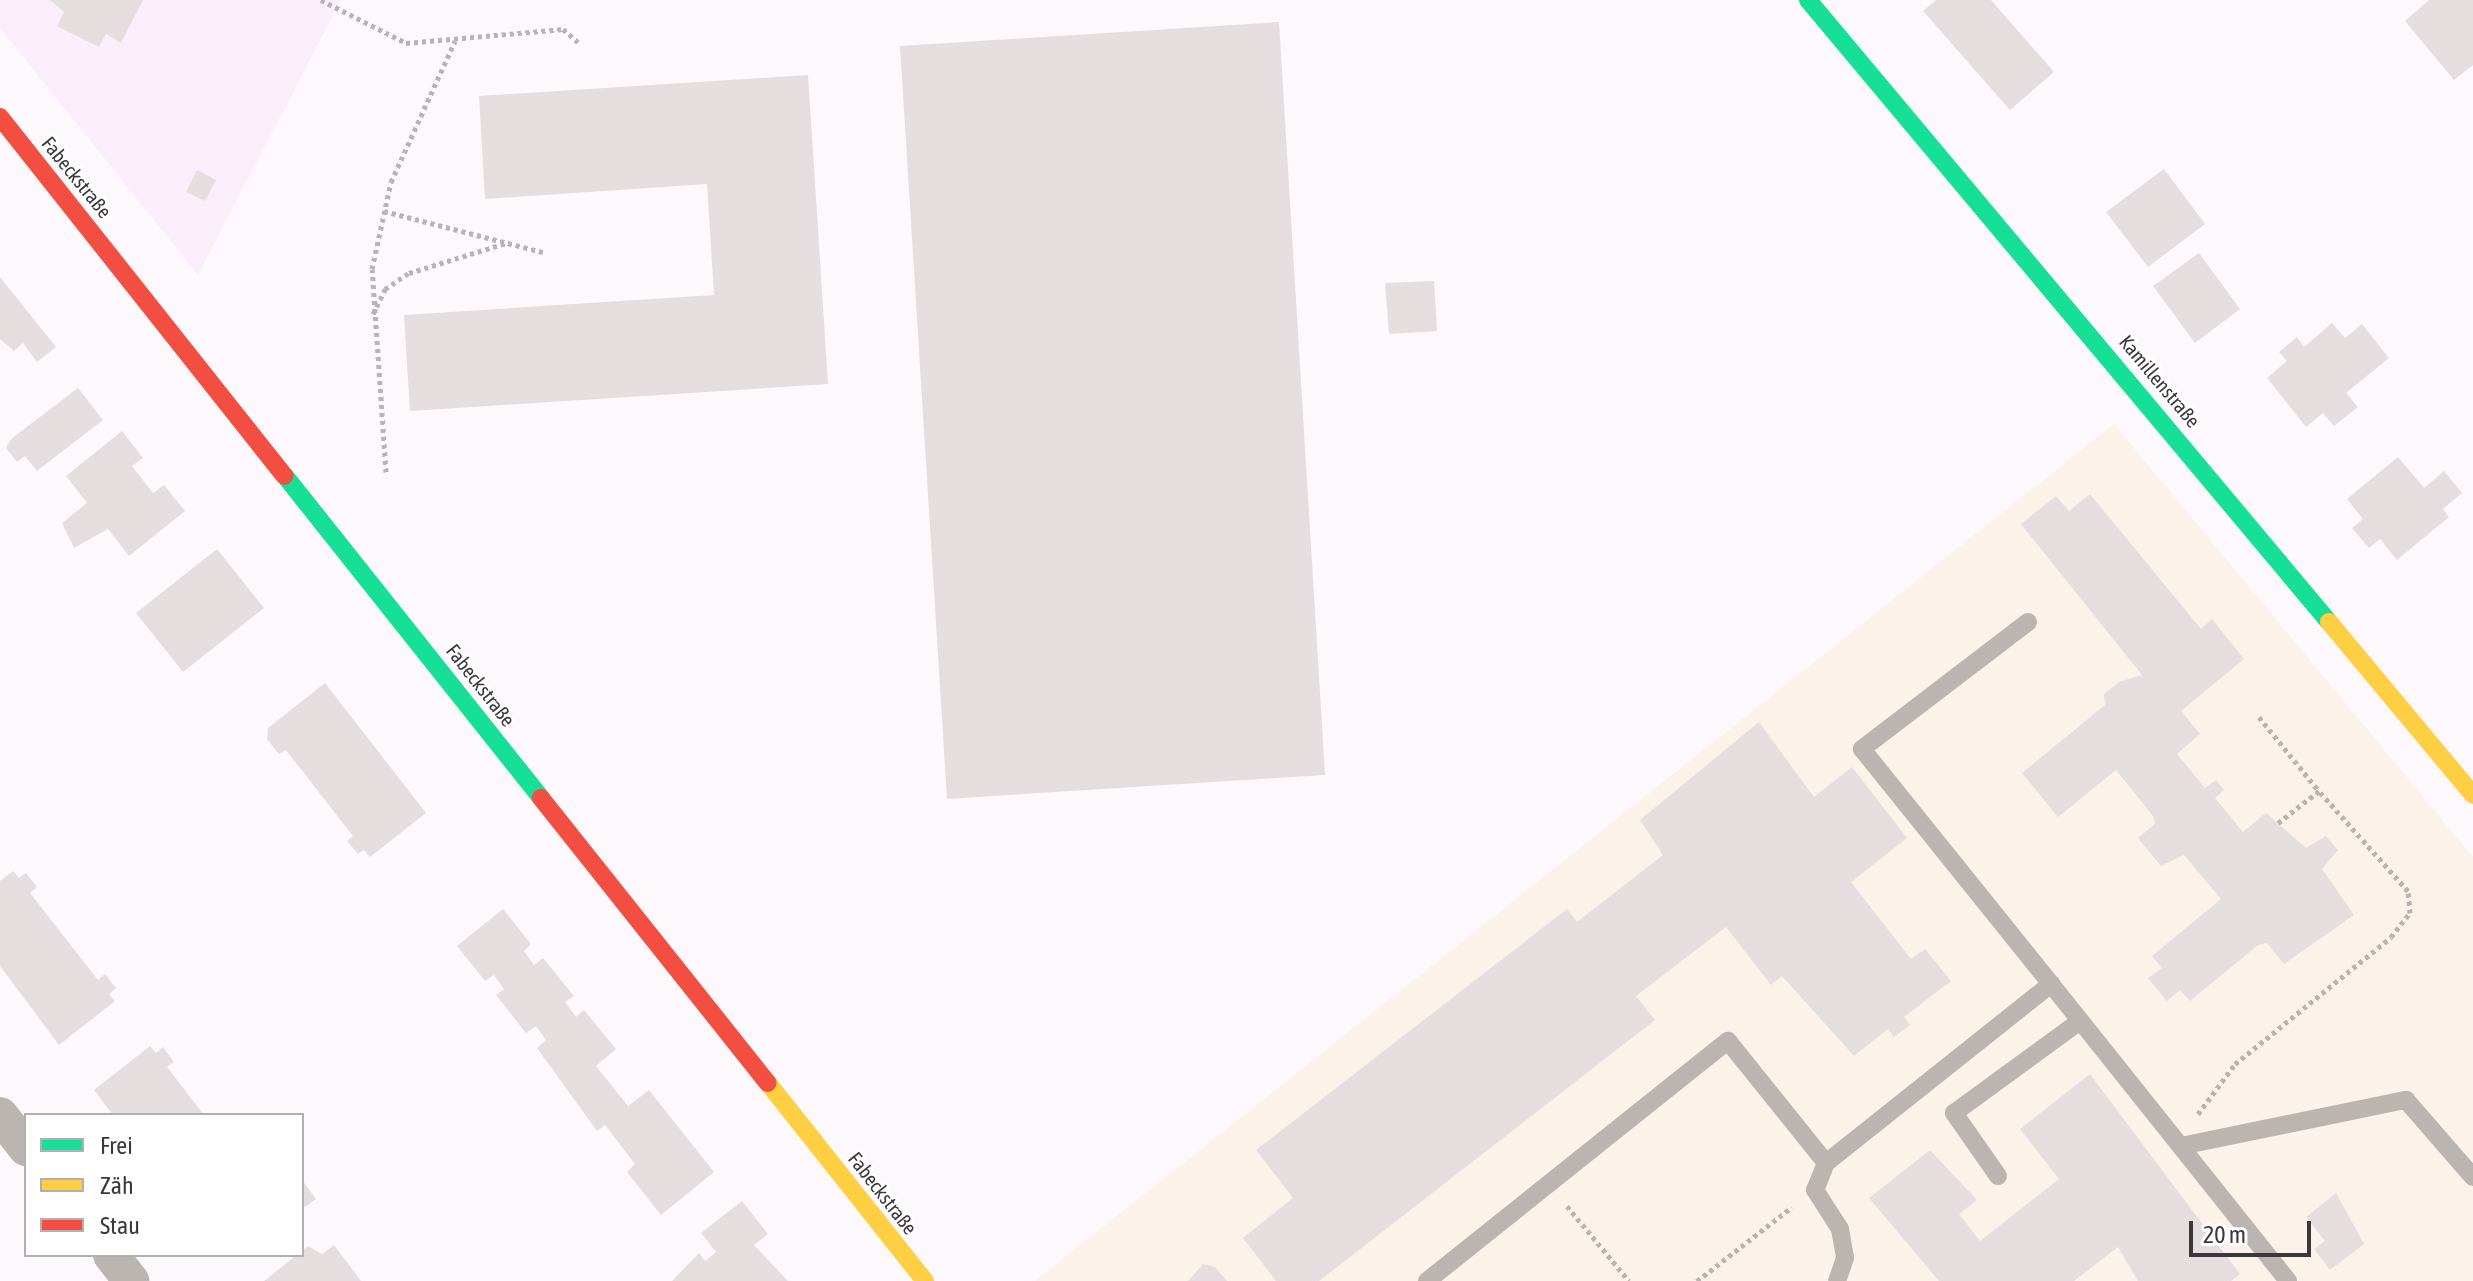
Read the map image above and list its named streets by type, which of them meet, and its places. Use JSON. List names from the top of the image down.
{
  "streets": {
    "street": ["Fabeckstraße", "Kamillenstraße"]
  },
  "legend": ["Frei", "Zäh", "Stau"],
  "scale_bar": "20 m"
}
